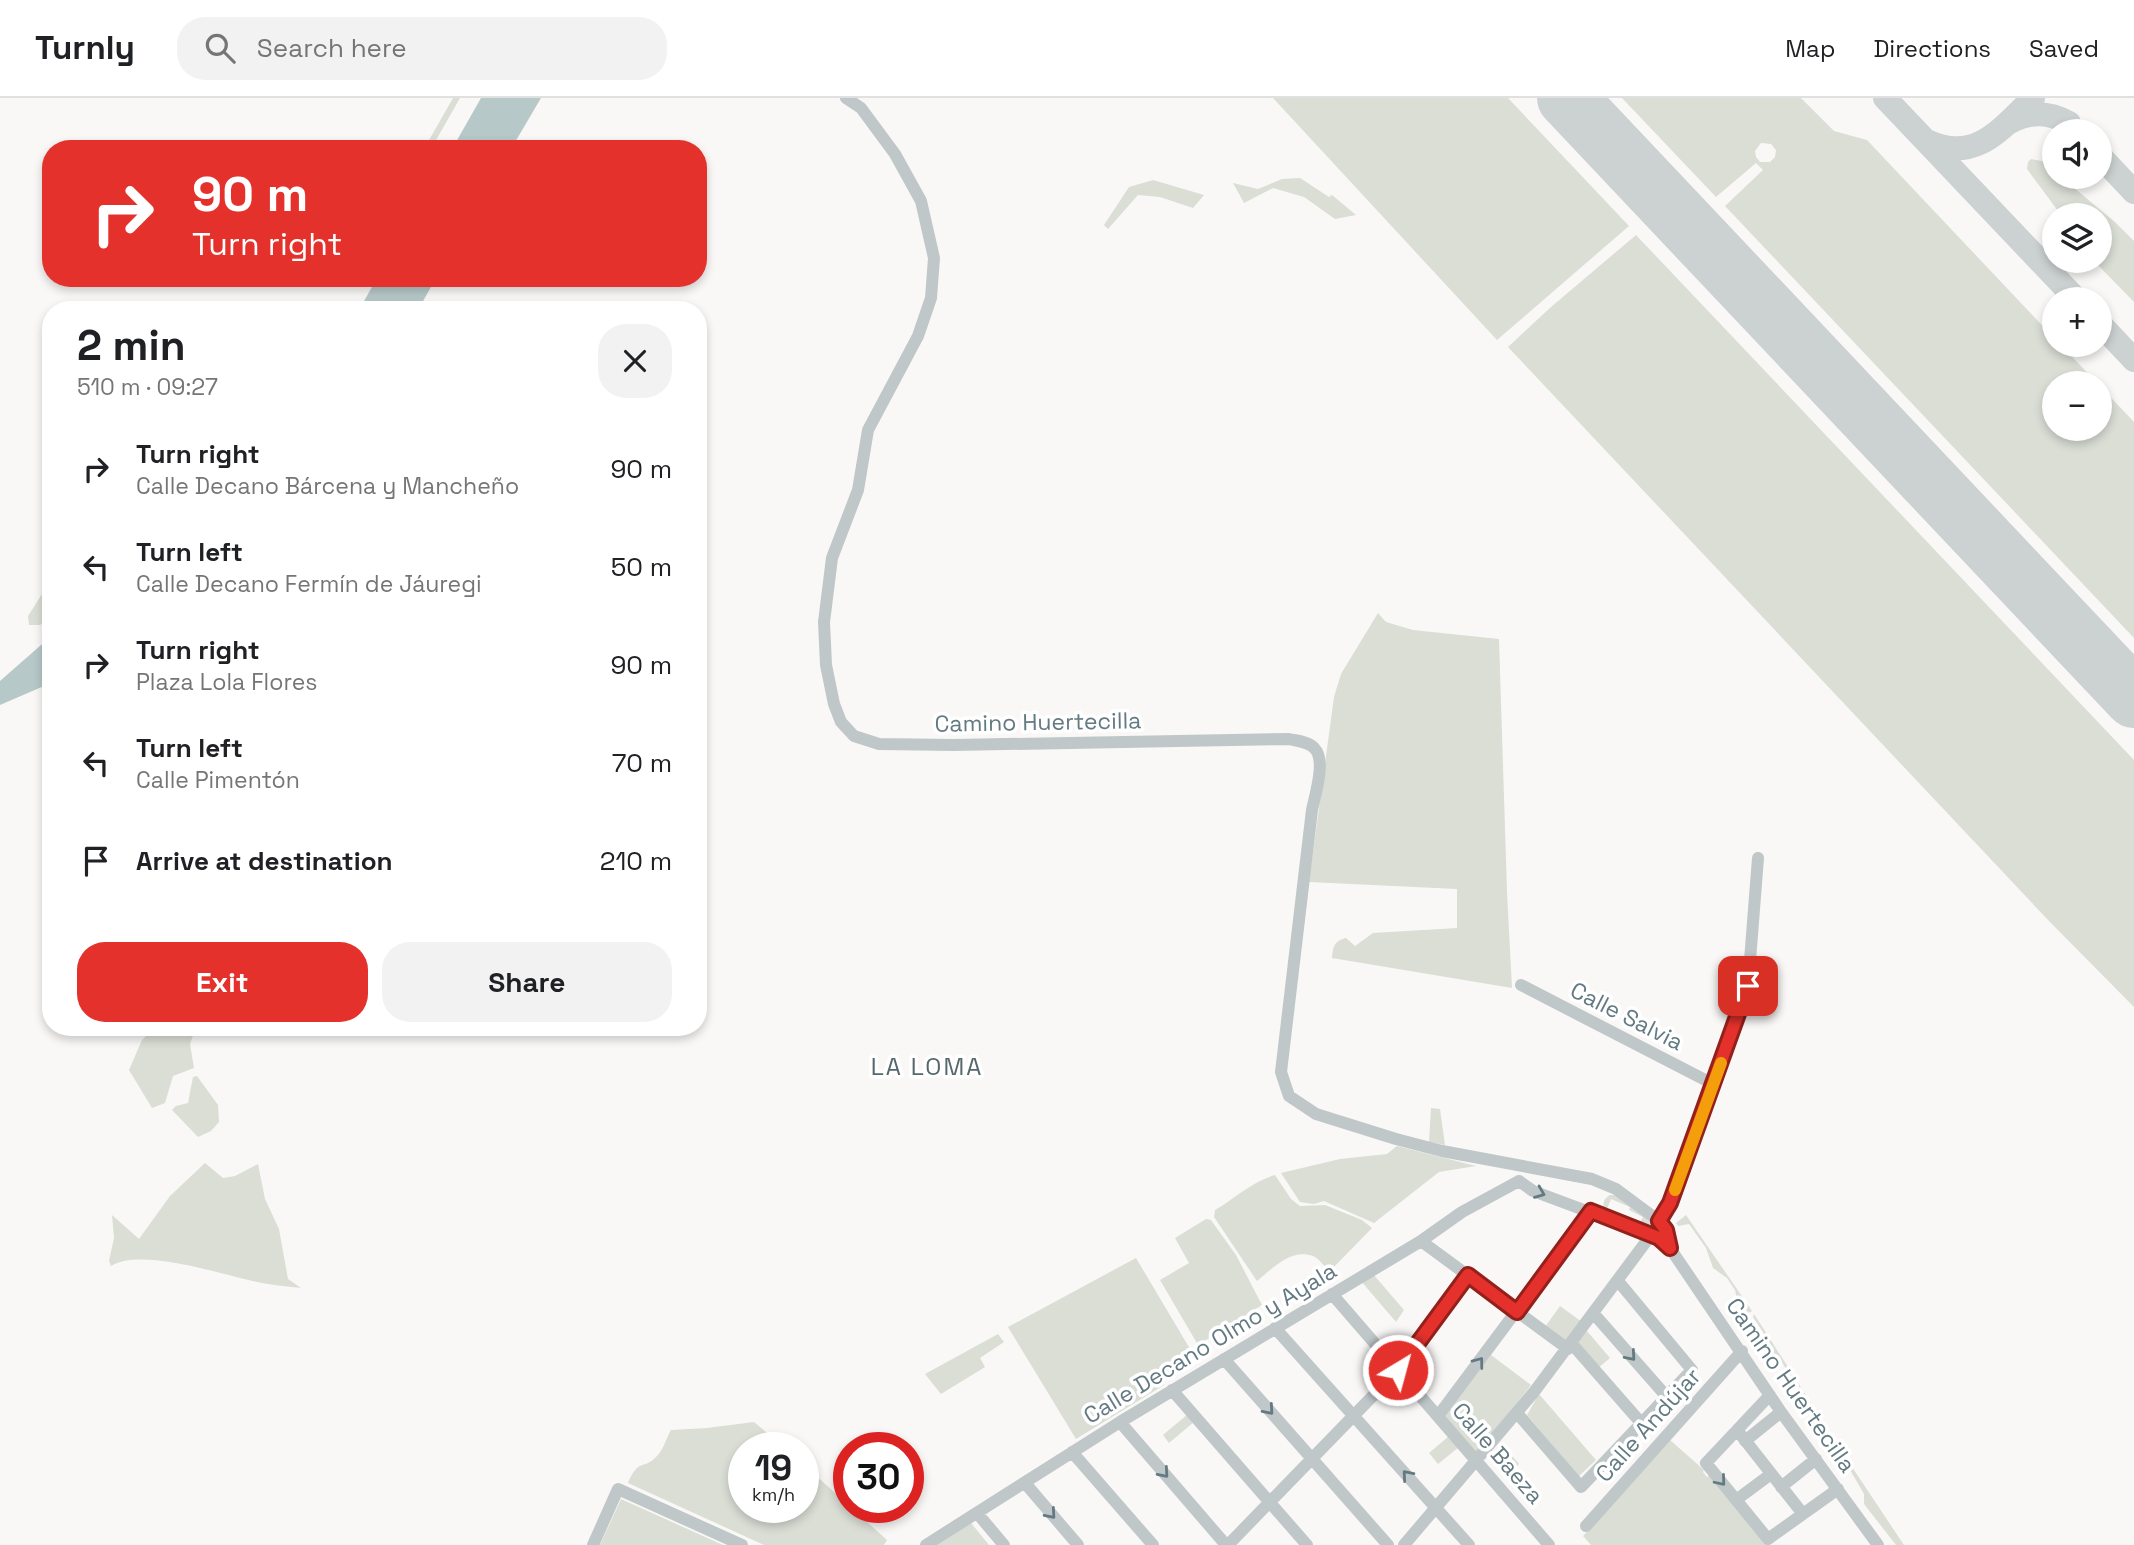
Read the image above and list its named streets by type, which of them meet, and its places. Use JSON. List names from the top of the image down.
{
  "streets": {
    "street": [
      "Camino Huertecilla",
      "Calle Salvia",
      "Calle Decano Olmo y Ayala",
      "Calle Andújar",
      "Calle Baeza"
    ]
  },
  "crossings": [
    ["Camino Huertecilla", "Calle Andújar"],
    ["Calle Decano Olmo y Ayala", "Calle Baeza"]
  ],
  "districts": ["LA LOMA"],
  "page": {
    "header": "Turnly",
    "search": "Search here",
    "nav": ["Map", "Directions", "Saved"],
    "map_buttons": ["+", "−"],
    "turn": ["90 m", "Turn right"],
    "heading": ["2 min", "510 m · 09:27"],
    "list": [
      {
        "name": "Turn right",
        "note": "Calle Decano Bárcena y Mancheño",
        "value": "90 m"
      },
      {
        "name": "Turn left",
        "note": "Calle Decano Fermín de Jáuregi",
        "value": "50 m"
      },
      {
        "name": "Turn right",
        "note": "Plaza Lola Flores",
        "value": "90 m"
      },
      {
        "name": "Turn left",
        "note": "Calle Pimentón",
        "value": "70 m"
      },
      {
        "name": "Arrive at destination",
        "value": "210 m"
      }
    ],
    "buttons": ["Exit", "Share"],
    "speed": "19 km/h",
    "limit": "30"
  }
}
